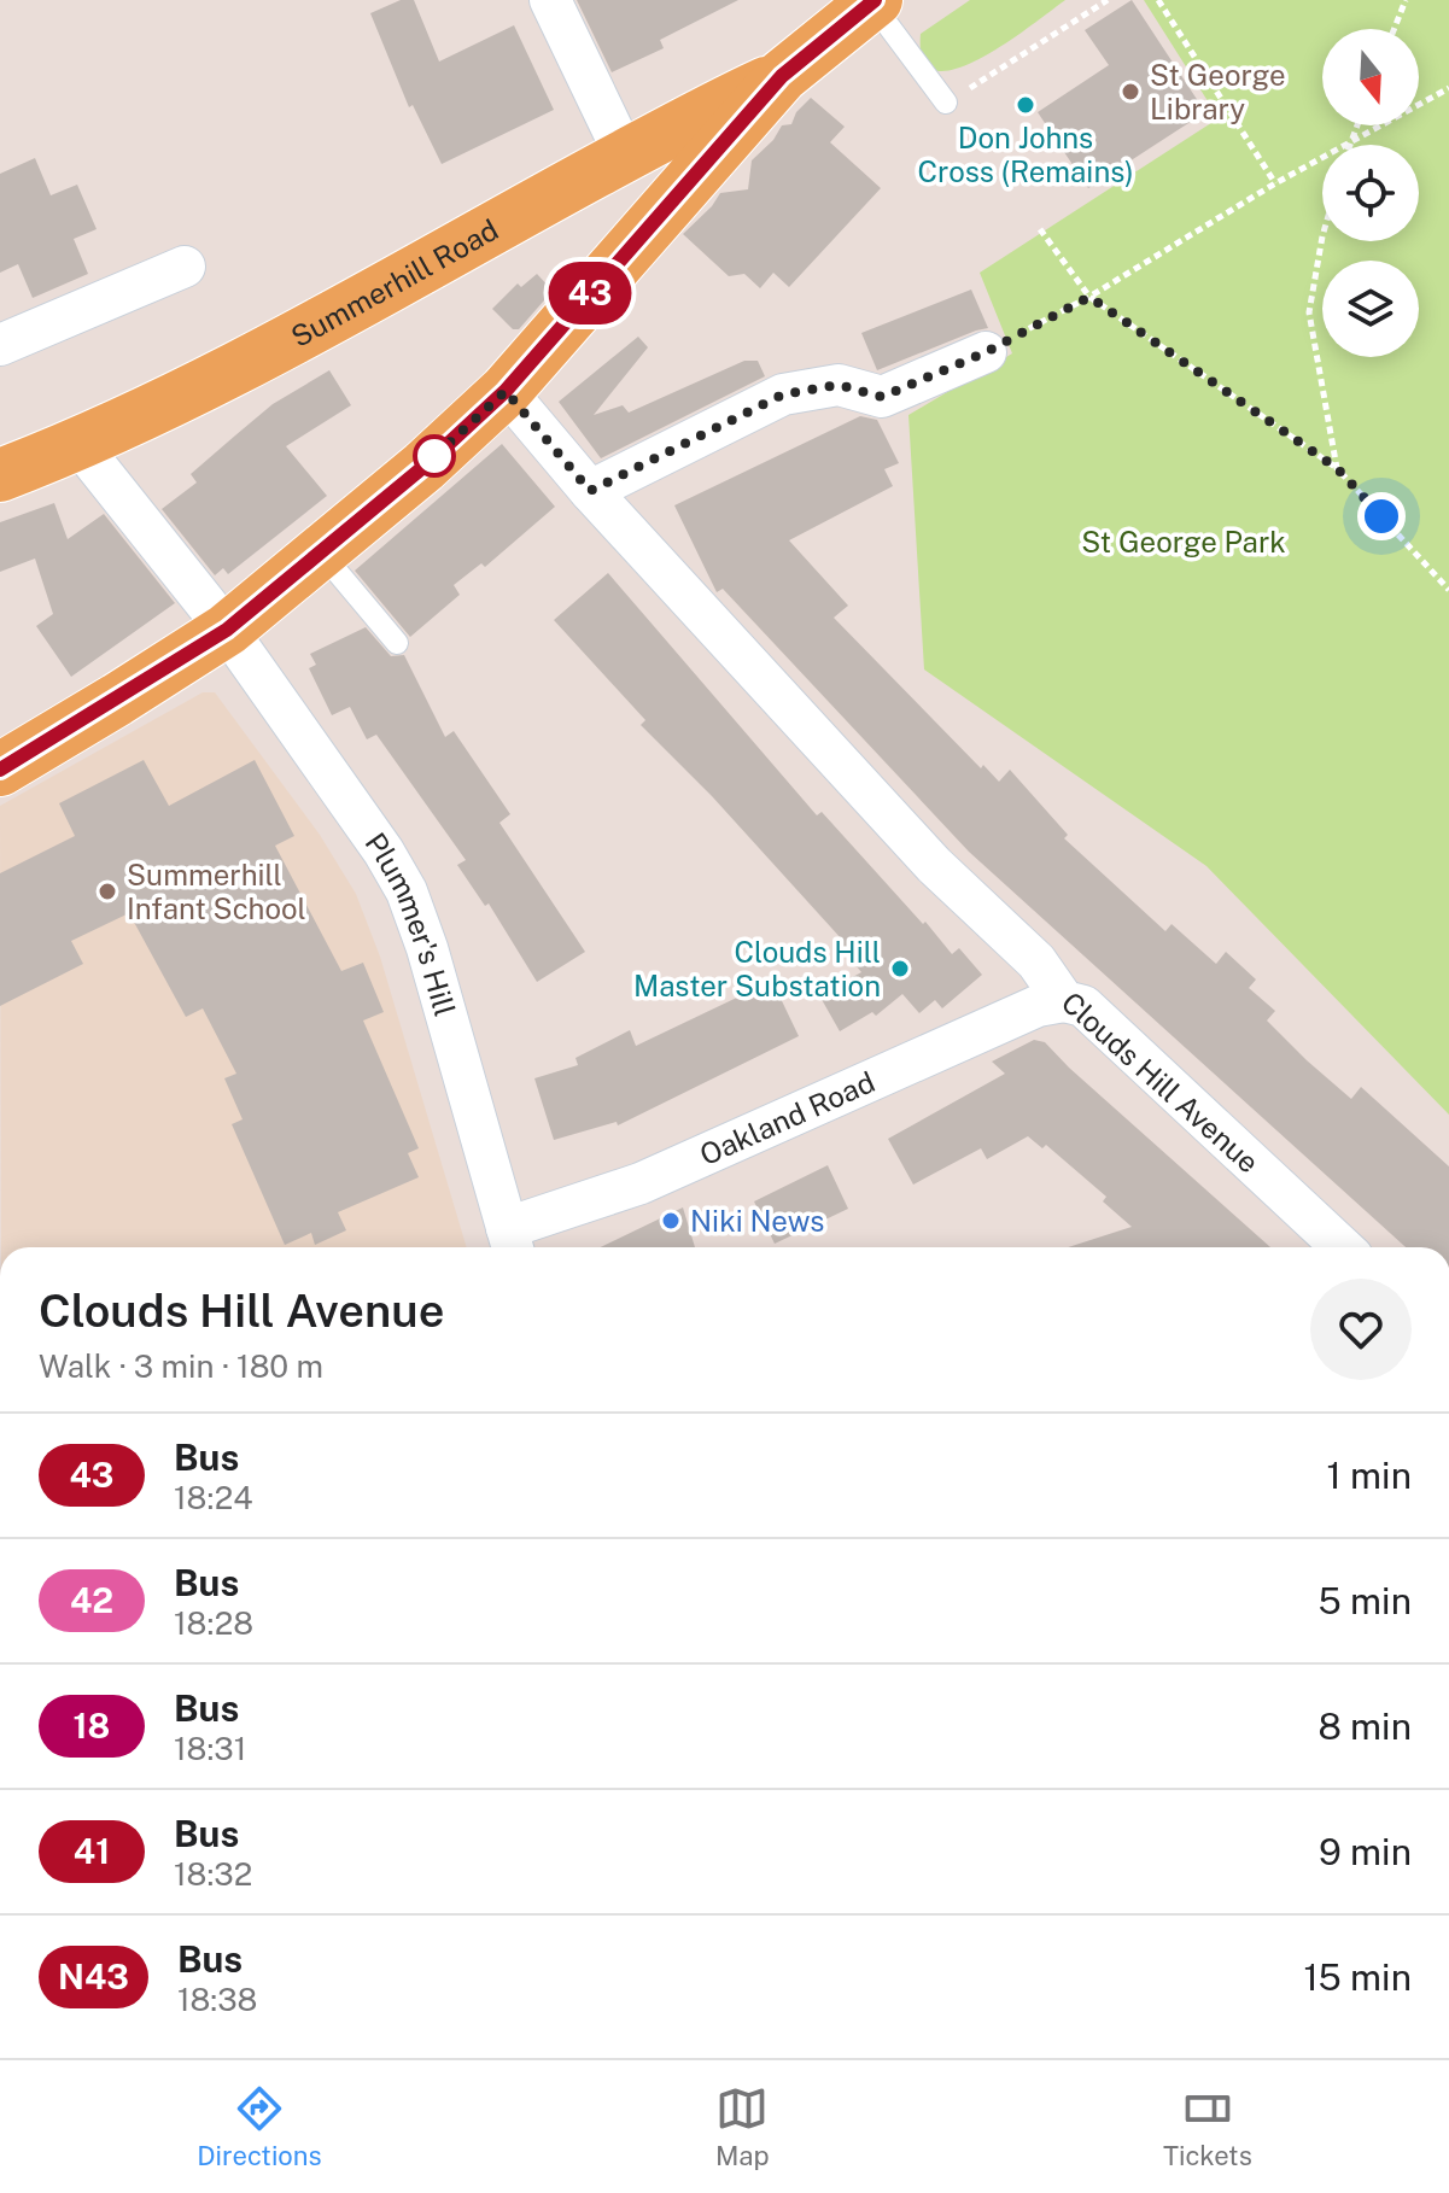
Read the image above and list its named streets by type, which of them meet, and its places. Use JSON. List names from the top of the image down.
{
  "streets": {
    "main road": ["Summerhill Road"],
    "street": ["Plummer's Hill", "Clouds Hill Avenue", "Oakland Road"]
  },
  "crossings": [
    ["Summerhill Road", "Plummer's Hill"],
    ["Plummer's Hill", "Oakland Road"],
    ["Clouds Hill Avenue", "Oakland Road"]
  ],
  "parks": ["St George Park"],
  "places": [
    "St George Library",
    "Don Johns Cross (Remains)",
    "Summerhill Infant School",
    "Clouds Hill Master Substation",
    "Niki News"
  ],
  "lines": ["bus line 43"],
  "north": "bottom",
  "page": {
    "on_map": "43",
    "heading": ["Clouds Hill Avenue", "Walk · 3 min · 180 m"],
    "list": [
      {
        "mark": "43",
        "name": "Bus",
        "note": "18:24",
        "value": "1 min"
      },
      {
        "mark": "42",
        "name": "Bus",
        "note": "18:28",
        "value": "5 min"
      },
      {
        "mark": "18",
        "name": "Bus",
        "note": "18:31",
        "value": "8 min"
      },
      {
        "mark": "41",
        "name": "Bus",
        "note": "18:32",
        "value": "9 min"
      },
      {
        "mark": "N43",
        "name": "Bus",
        "note": "18:38",
        "value": "15 min"
      }
    ],
    "tabs": ["Directions", "Map", "Tickets"]
  }
}
